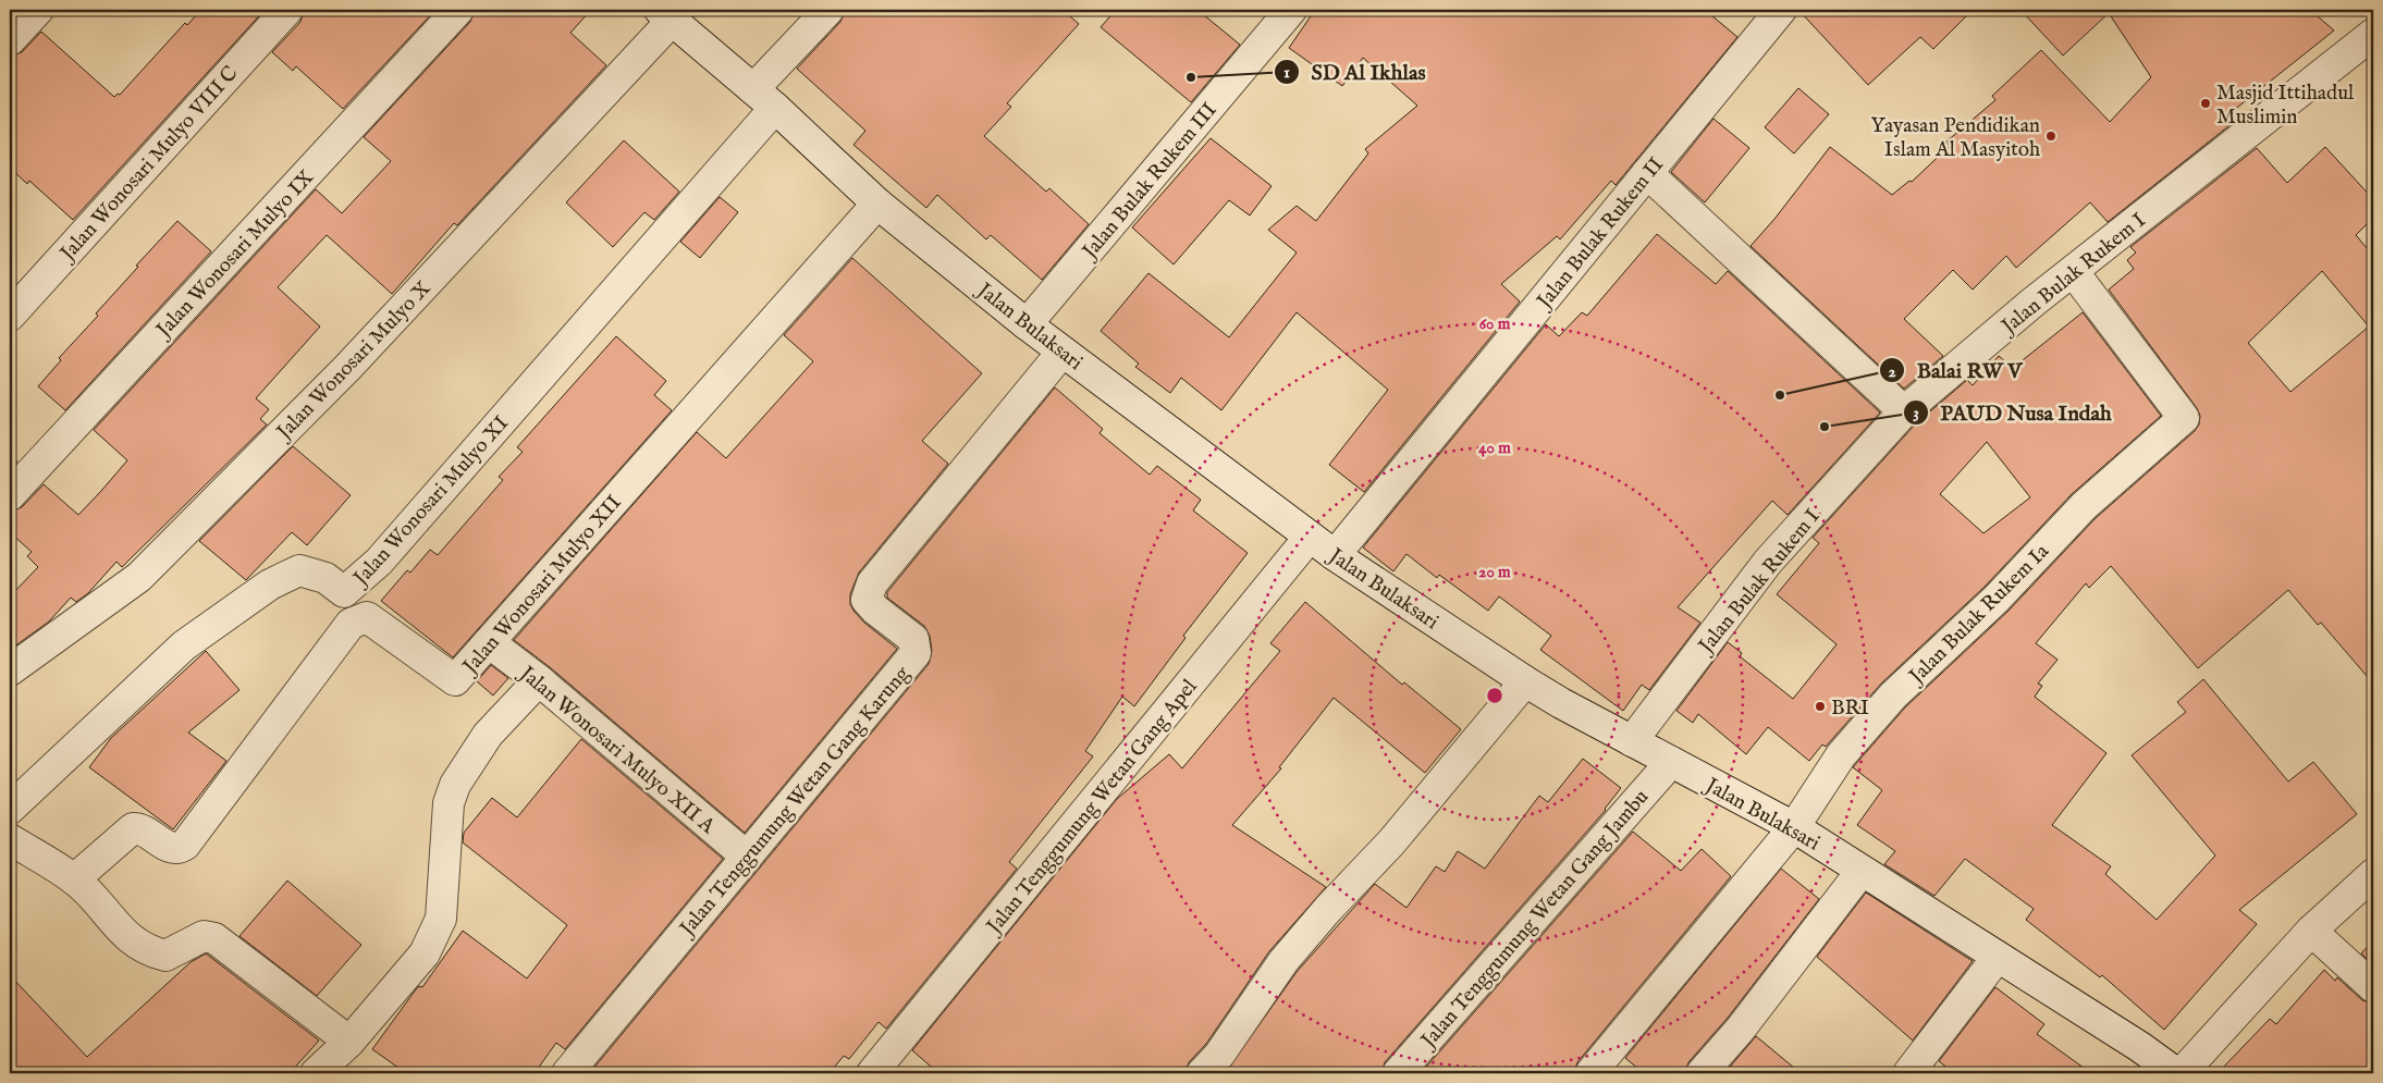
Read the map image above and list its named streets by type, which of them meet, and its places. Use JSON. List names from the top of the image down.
{
  "streets": {
    "street": [
      "Jalan Wonosari Mulyo VIII C",
      "Jalan Bulak Rukem III",
      "Jalan Bulak Rukem II",
      "Jalan Wonosari Mulyo IX",
      "Jalan Bulak Rukem I",
      "Jalan Bulaksari",
      "Jalan Wonosari Mulyo X",
      "Jalan Wonosari Mulyo XI",
      "Jalan Wonosari Mulyo XII",
      "Jalan Bulak Rukem Ia",
      "Jalan Wonosari Mulyo XII A",
      "Jalan Tenggumung Wetan Gang Karung",
      "Jalan Tenggumung Wetan Gang Apel",
      "Jalan Tenggumung Wetan Gang Jambu"
    ]
  },
  "crossings": [
    ["Jalan Bulak Rukem III", "Jalan Bulaksari"],
    ["Jalan Bulak Rukem II", "Jalan Bulaksari"],
    ["Jalan Bulak Rukem I", "Jalan Bulaksari"],
    ["Jalan Bulak Rukem I", "Jalan Bulak Rukem Ia"],
    ["Jalan Bulaksari", "Jalan Wonosari Mulyo X"],
    ["Jalan Bulaksari", "Jalan Wonosari Mulyo XI"],
    ["Jalan Bulaksari", "Jalan Wonosari Mulyo XII"],
    ["Jalan Bulaksari", "Jalan Bulak Rukem Ia"],
    ["Jalan Bulaksari", "Jalan Tenggumung Wetan Gang Karung"],
    ["Jalan Bulaksari", "Jalan Tenggumung Wetan Gang Apel"],
    ["Jalan Bulaksari", "Jalan Tenggumung Wetan Gang Jambu"],
    ["Jalan Wonosari Mulyo XII", "Jalan Wonosari Mulyo XII A"],
    ["Jalan Wonosari Mulyo XII A", "Jalan Tenggumung Wetan Gang Karung"]
  ],
  "places": [
    "SD Al Ikhlas",
    "Masjid Ittihadul Muslimin",
    "Yayasan Pendidikan Islam Al Masyitoh",
    "Balai RW V",
    "PAUD Nusa Indah",
    "BRI"
  ],
  "rings": ["60 m", "40 m", "20 m"]
}
